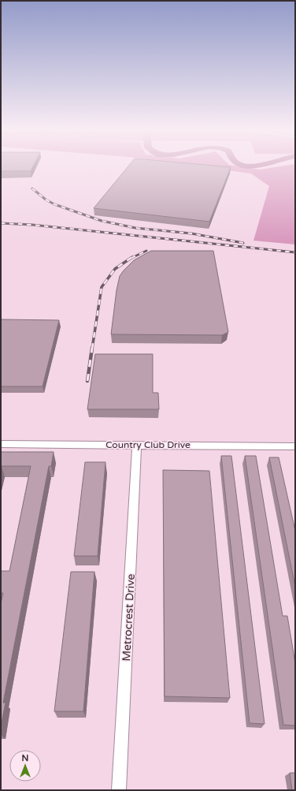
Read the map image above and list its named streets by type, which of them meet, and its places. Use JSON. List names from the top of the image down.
{
  "streets": {
    "street": ["Country Club Drive", "Metrocrest Drive"]
  },
  "crossings": [
    ["Country Club Drive", "Metrocrest Drive"]
  ],
  "north": "top"
}
